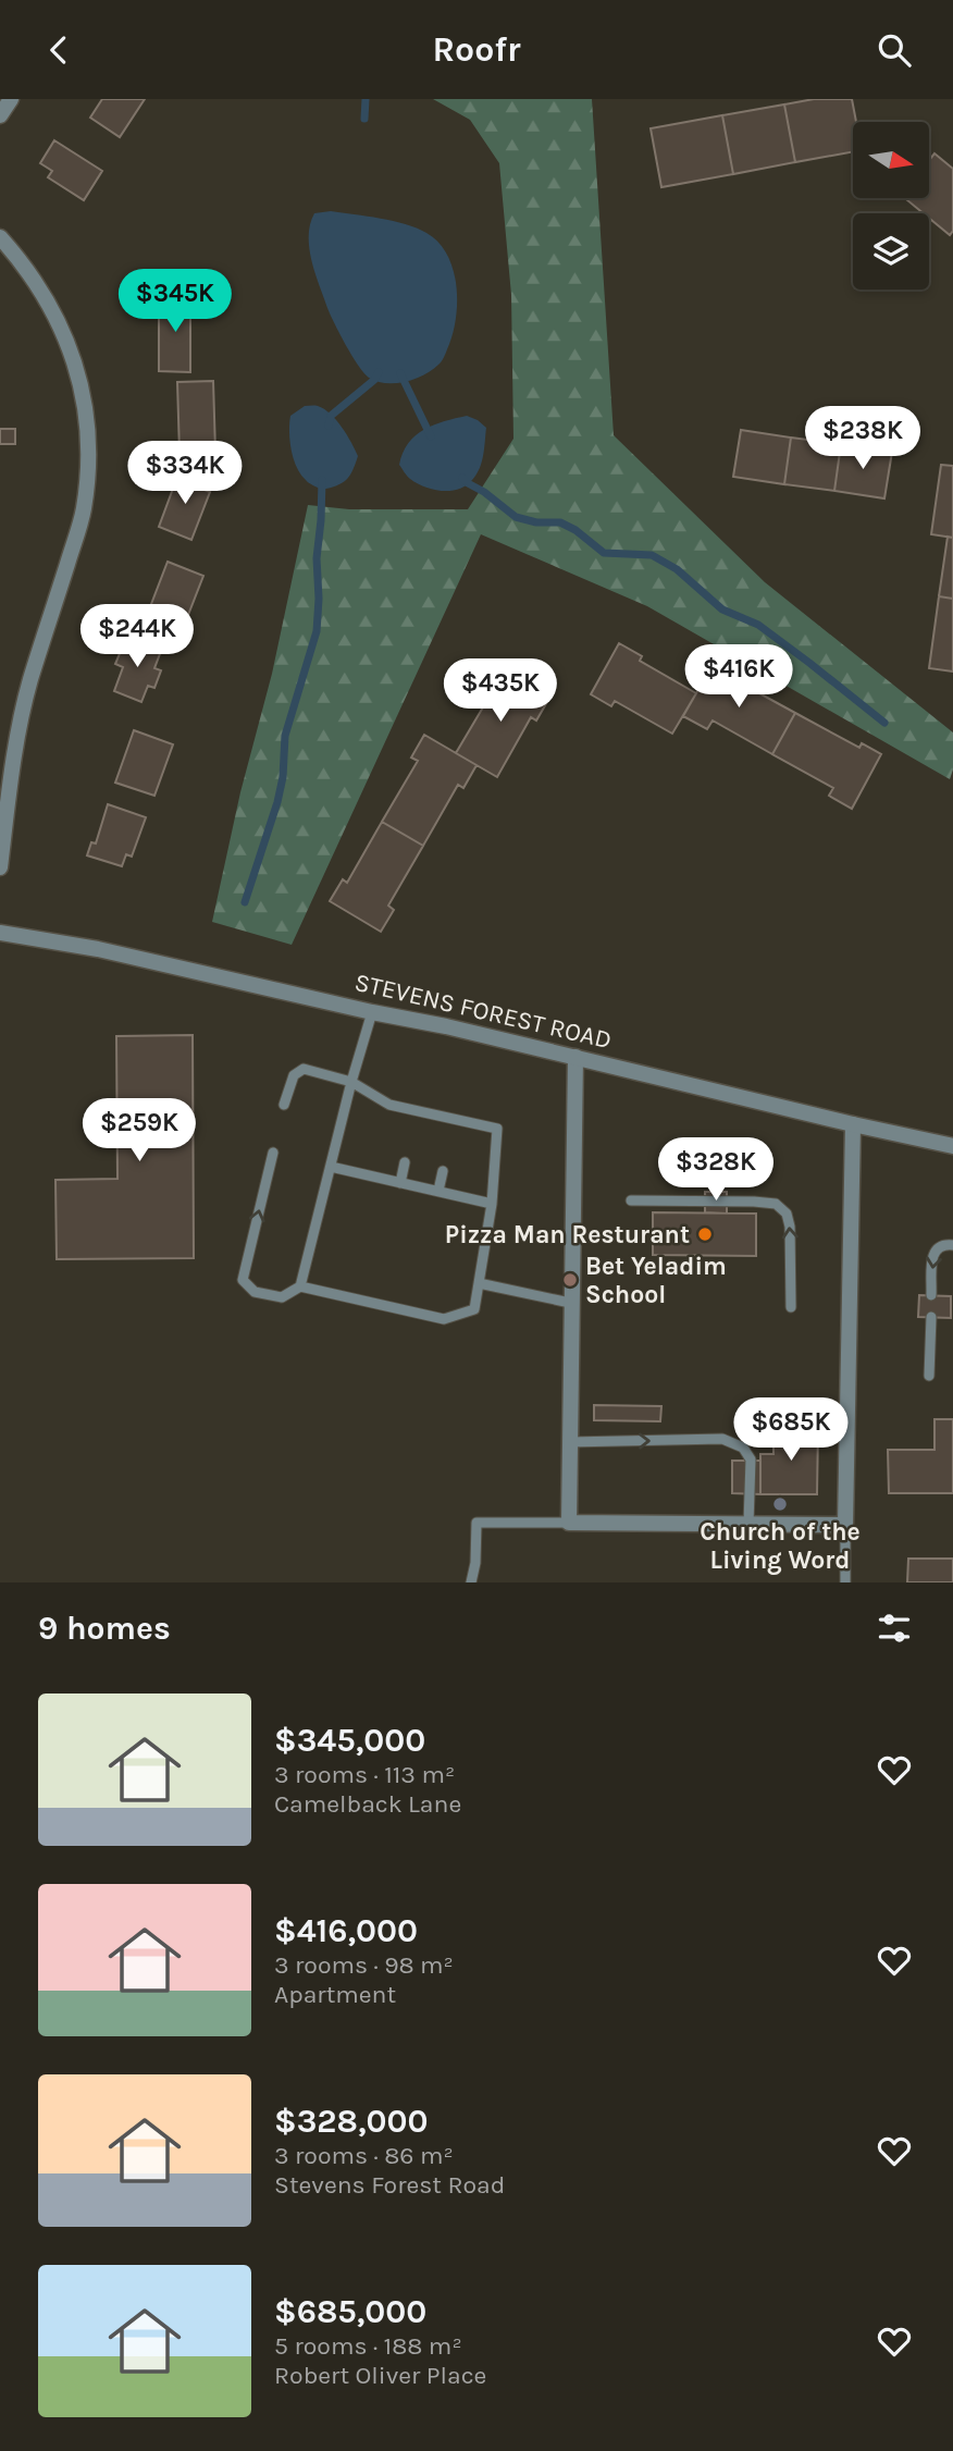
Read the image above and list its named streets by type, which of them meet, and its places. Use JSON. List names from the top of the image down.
{
  "streets": {
    "street": ["STEVENS FOREST ROAD"]
  },
  "places": ["Pizza Man Resturant", "Bet Yeladim School", "Church of the Living Word"],
  "north": "right",
  "page": {
    "header": "Roofr",
    "price": [
      "$345K",
      "$238K",
      "$334K",
      "$244K",
      "$416K",
      "$435K",
      "$259K",
      "$328K",
      "$685K"
    ],
    "heading": "9 homes",
    "list": [
      {
        "name": "$345,000",
        "note": "3 rooms · 113 m² · Camelback Lane"
      },
      {
        "name": "$416,000",
        "note": "3 rooms · 98 m² · Apartment"
      },
      {
        "name": "$328,000",
        "note": "3 rooms · 86 m² · Stevens Forest Road"
      },
      {
        "name": "$685,000",
        "note": "5 rooms · 188 m² · Robert Oliver Place"
      }
    ]
  }
}
